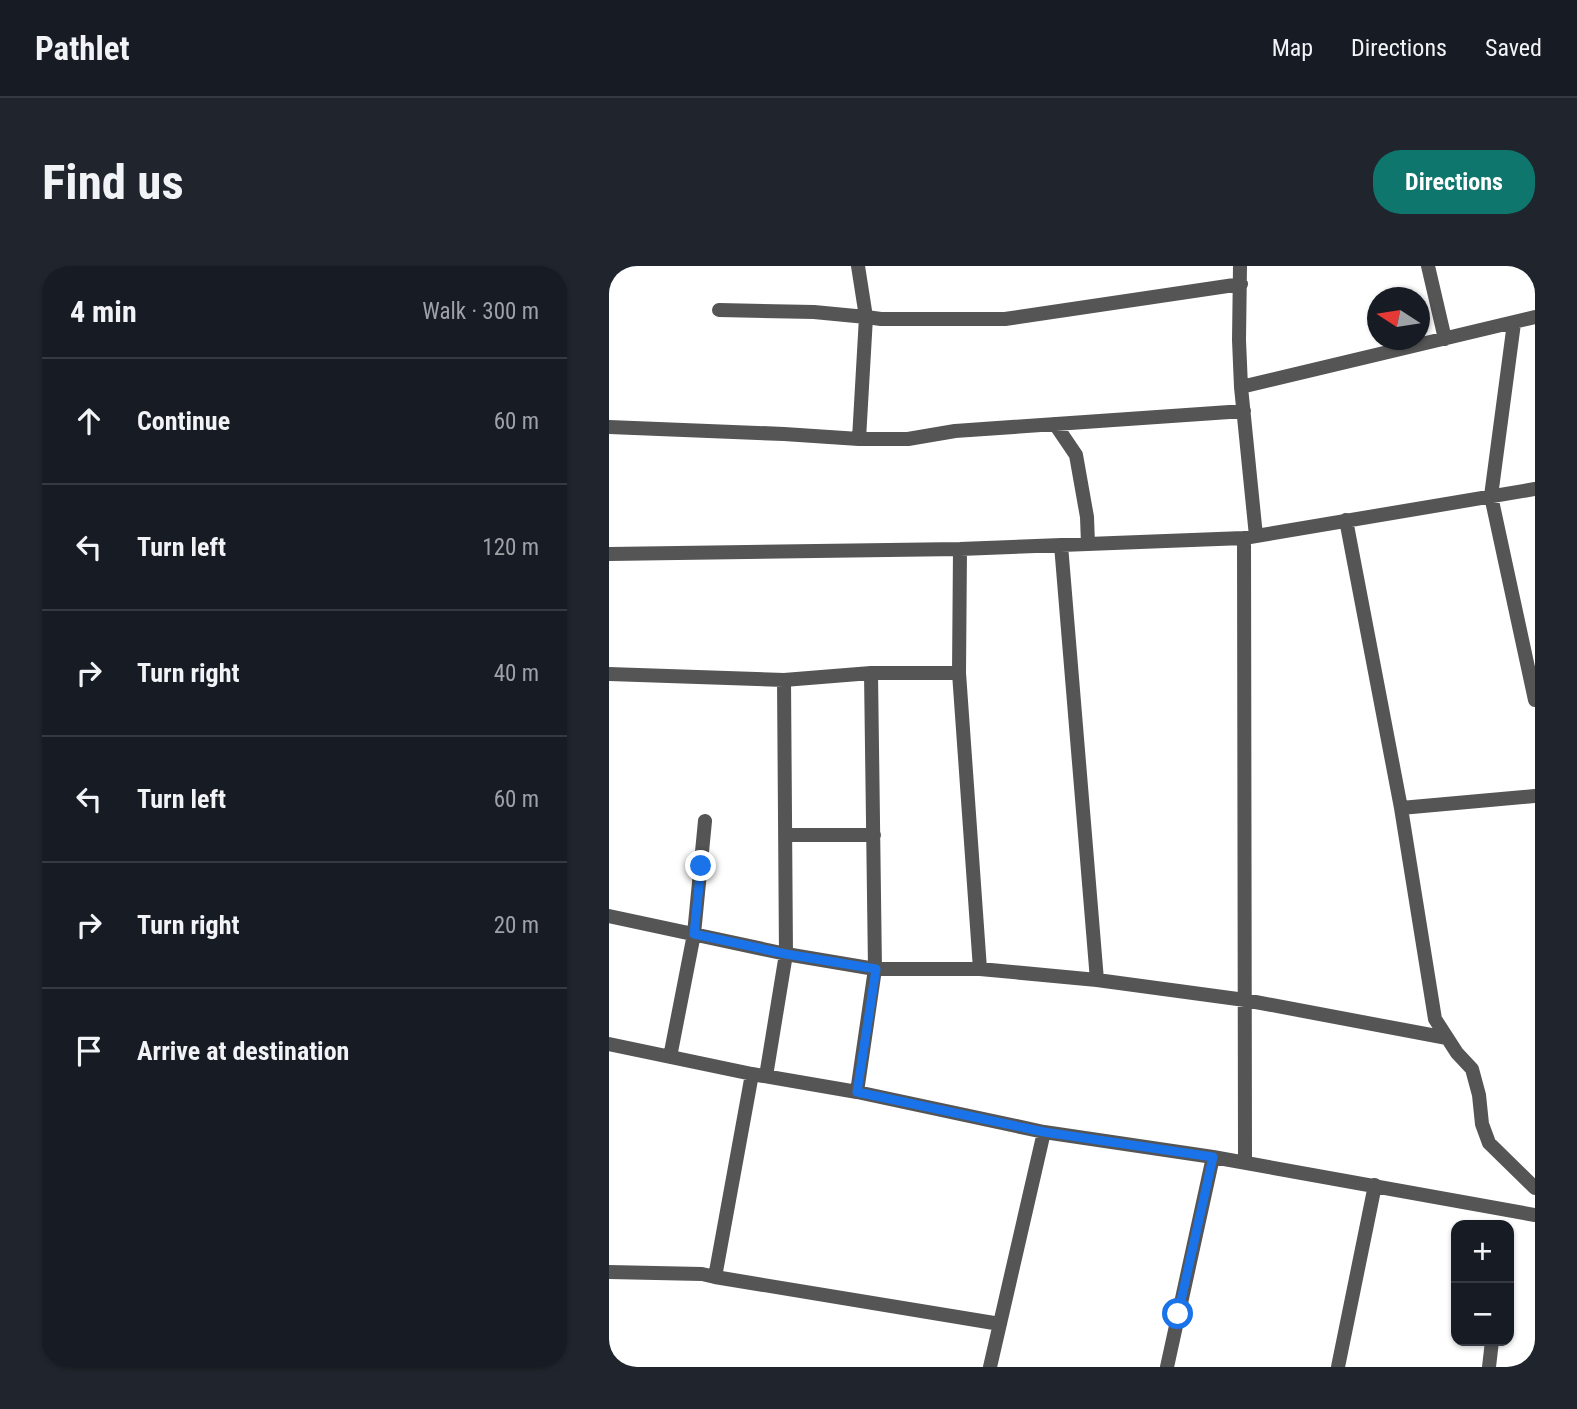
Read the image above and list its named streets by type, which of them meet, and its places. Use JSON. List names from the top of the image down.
{
  "north": "left",
  "page": {
    "header": "Pathlet",
    "nav": ["Map", "Directions", "Saved"],
    "buttons": "Directions",
    "title": "Find us",
    "heading": ["4 min", "Walk · 300 m"],
    "list": [
      ["Continue", "60 m"],
      ["Turn left", "120 m"],
      ["Turn right", "40 m"],
      ["Turn left", "60 m"],
      ["Turn right", "20 m"],
      "Arrive at destination"
    ],
    "map_buttons": ["+", "−"]
  }
}
